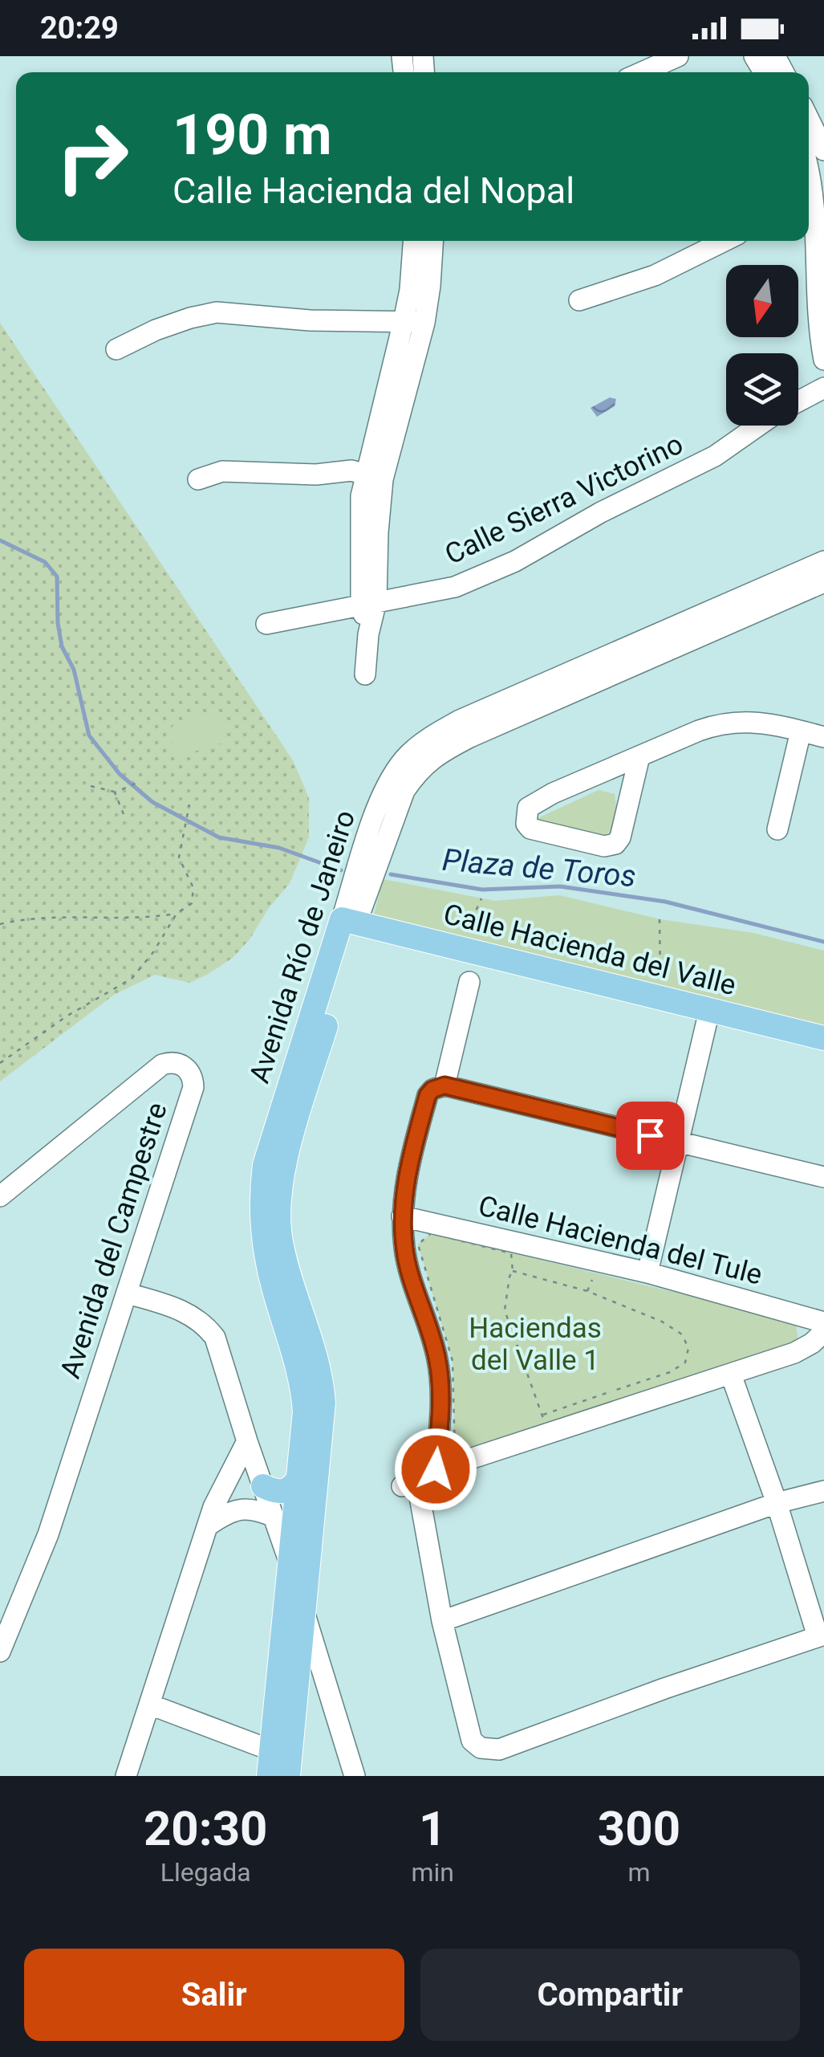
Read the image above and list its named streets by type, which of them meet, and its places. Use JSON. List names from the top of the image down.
{
  "streets": {
    "main road": ["Avenida Río de Janeiro", "Calle Hacienda del Valle"],
    "street": ["Calle Sierra Victorino", "Avenida del Campestre", "Calle Hacienda del Tule"]
  },
  "crossings": [
    ["Avenida Río de Janeiro", "Calle Hacienda del Valle"]
  ],
  "water": ["Plaza de Toros"],
  "parks": ["Haciendas del Valle 1"],
  "north": "bottom",
  "page": {
    "status": "20:29",
    "turn": ["190 m", "Calle Hacienda del Nopal"],
    "eta": [
      "20:30",
      "Llegada",
      "1",
      "min",
      "300",
      "m"
    ],
    "buttons": ["Salir", "Compartir"]
  }
}
